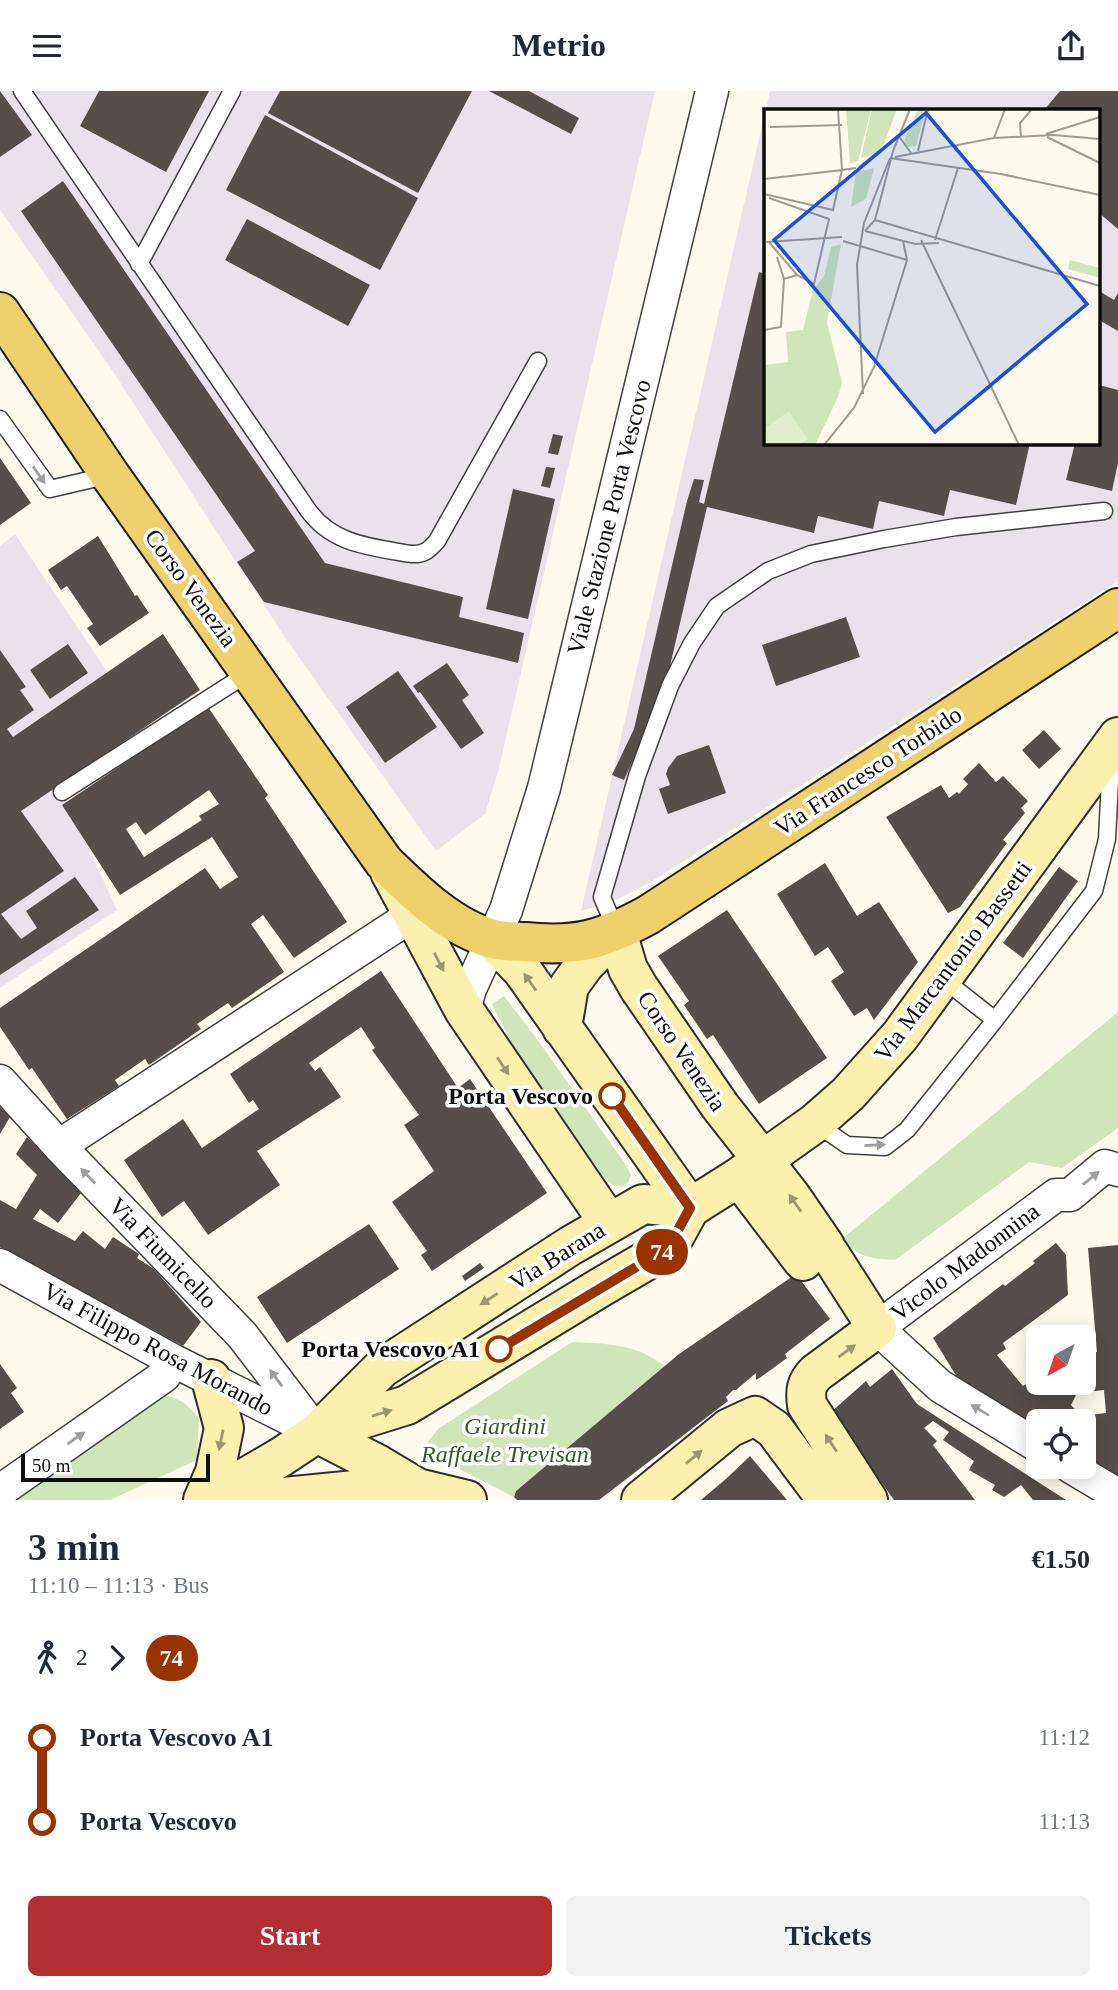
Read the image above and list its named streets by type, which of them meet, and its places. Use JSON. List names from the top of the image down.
{
  "streets": {
    "main road": [
      "Corso Venezia",
      "Via Francesco Torbido",
      "Via Marcantonio Bassetti",
      "Via Barana",
      "Vicolo Madonnina"
    ],
    "street": ["Viale Stazione Porta Vescovo", "Via Fiumicello", "Via Filippo Rosa Morando"]
  },
  "crossings": [
    ["Viale Stazione Porta Vescovo", "Corso Venezia"],
    ["Viale Stazione Porta Vescovo", "Via Francesco Torbido"],
    ["Corso Venezia", "Via Francesco Torbido"],
    ["Corso Venezia", "Via Marcantonio Bassetti"],
    ["Corso Venezia", "Via Barana"],
    ["Via Marcantonio Bassetti", "Via Barana"],
    ["Via Fiumicello", "Via Barana"],
    ["Via Fiumicello", "Via Filippo Rosa Morando"],
    ["Via Barana", "Via Filippo Rosa Morando"]
  ],
  "one_way": ["Via Fiumicello"],
  "parks": ["Giardini Raffaele Trevisan"],
  "places": ["Porta Vescovo", "Porta Vescovo A1"],
  "lines": ["bus line 74"],
  "scale_bar": "50 m",
  "north": "bottom left",
  "page": {
    "header": "Metrio",
    "on_map": "74",
    "scale": "50 m",
    "heading": ["3 min", "11:10 – 11:13 · Bus", "€1.50"],
    "legs": ["2", "74"],
    "list": [
      {
        "name": "Porta Vescovo A1",
        "value": "11:12"
      },
      {
        "name": "Porta Vescovo",
        "value": "11:13"
      }
    ],
    "buttons": ["Start", "Tickets"]
  }
}
